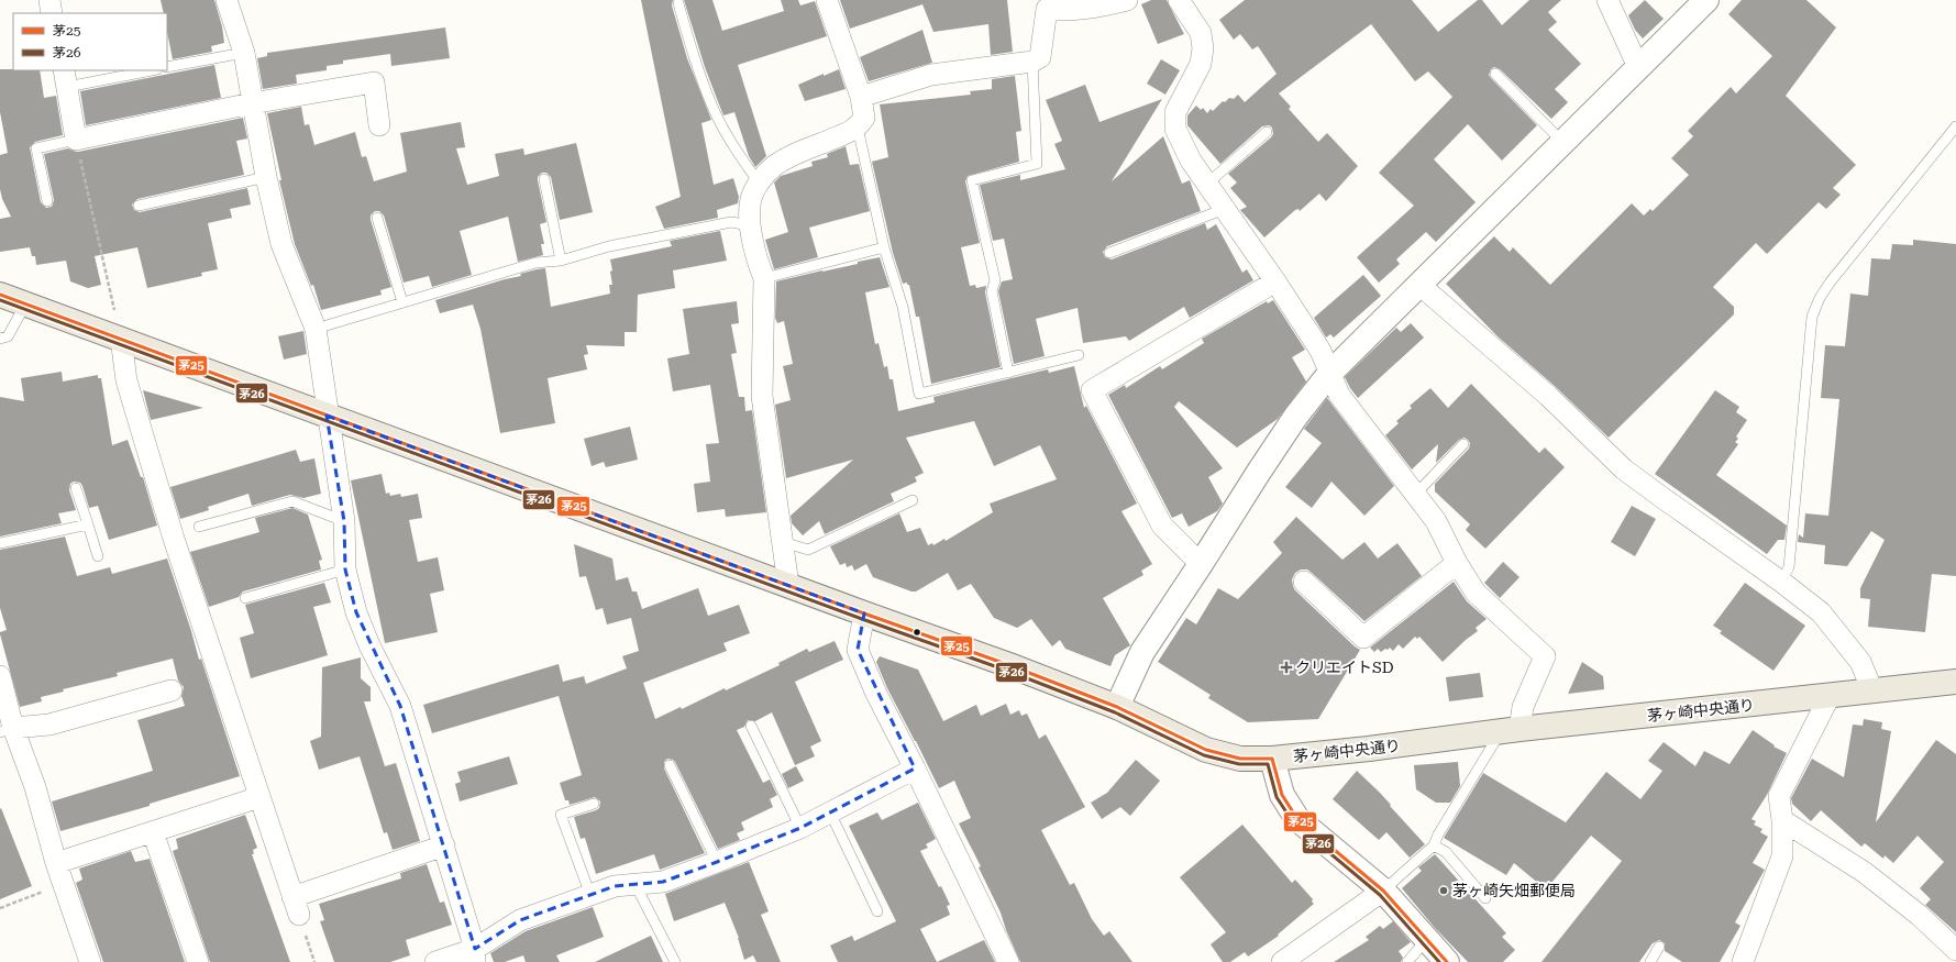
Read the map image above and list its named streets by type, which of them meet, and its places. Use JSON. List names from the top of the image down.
{
  "streets": {
    "main road": ["茅ヶ崎中央通り"]
  },
  "places": {
    "health": ["クリエイトSD"],
    "other": ["茅ヶ崎矢畑郵便局"]
  },
  "lines": ["transit line 茅25", "transit line 茅26"],
  "legend": ["茅25", "茅26"]
}
